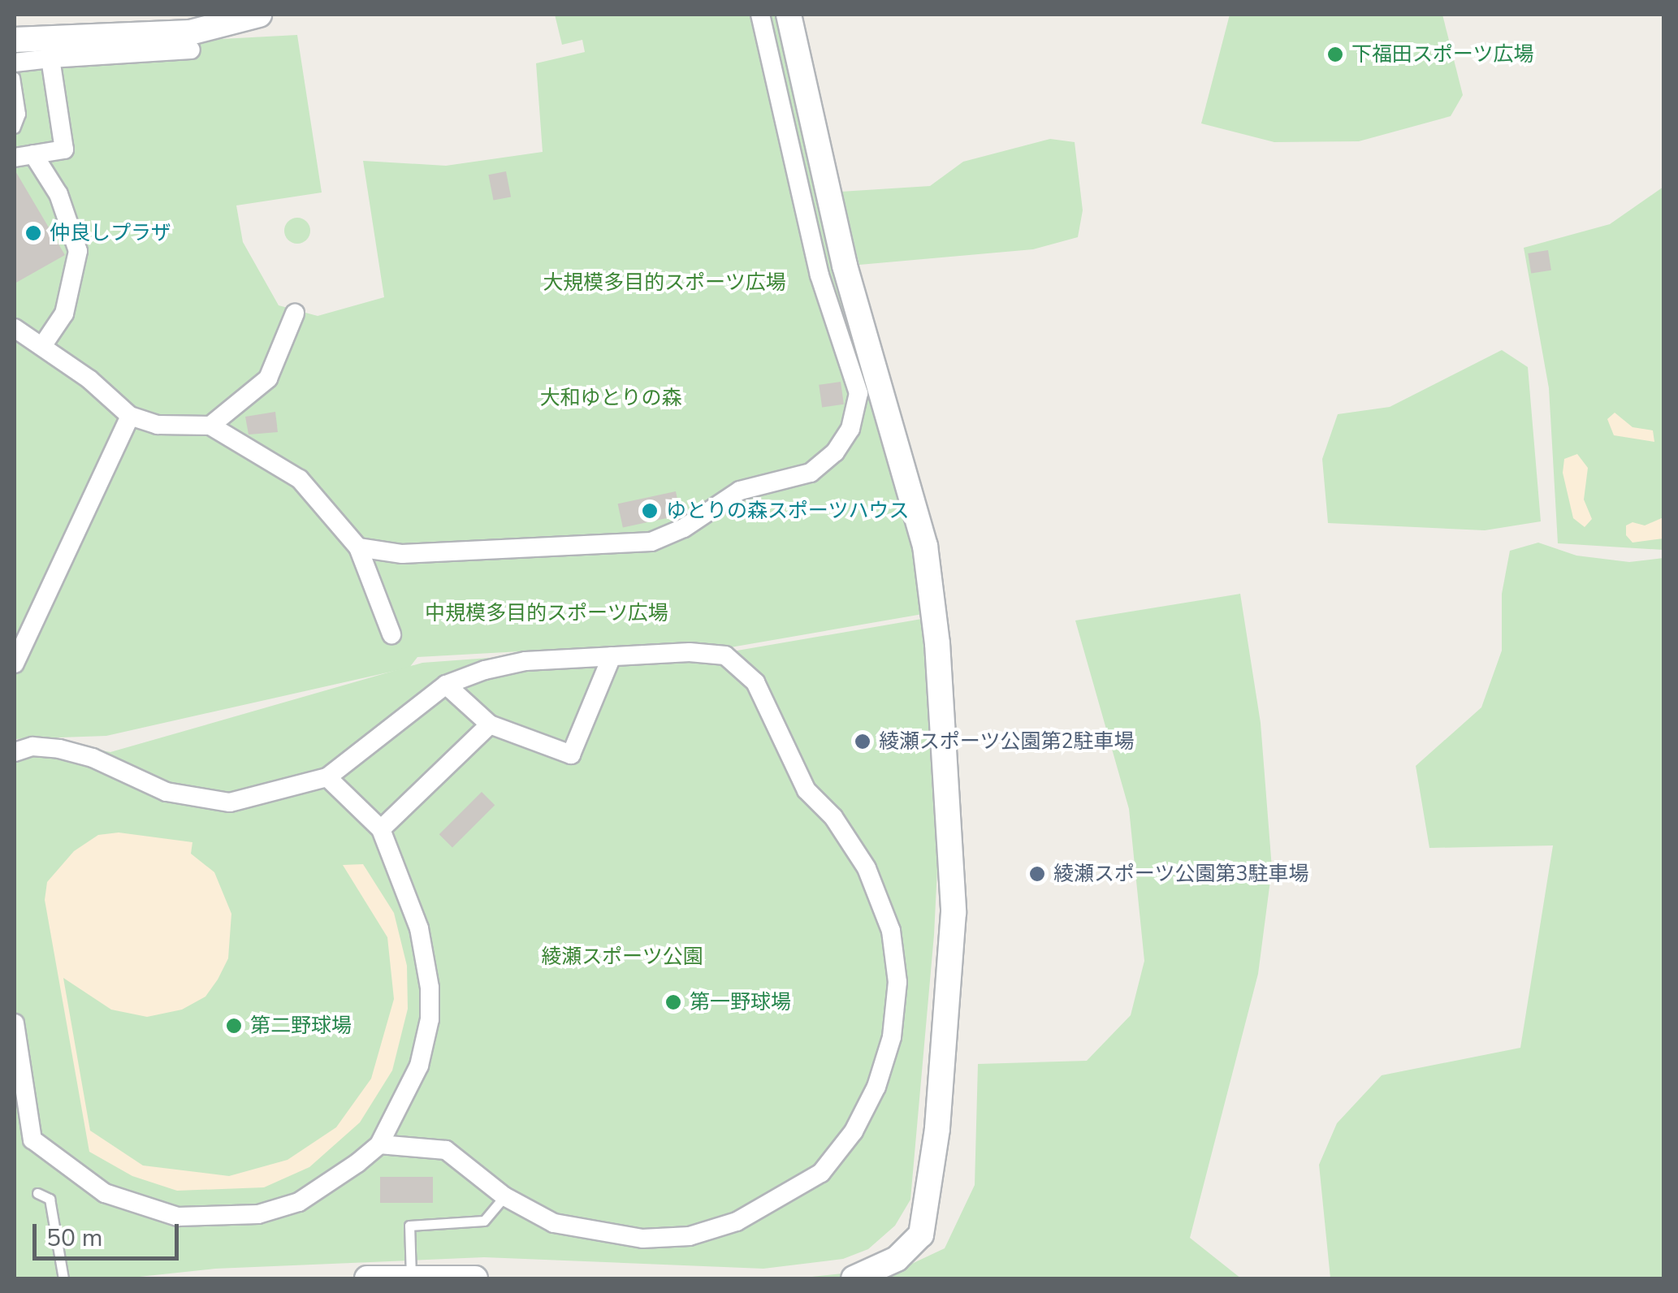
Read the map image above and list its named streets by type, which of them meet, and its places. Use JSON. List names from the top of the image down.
{
  "parks": [
    "大規模多目的スポーツ広場",
    "大和ゆとりの森",
    "中規模多目的スポーツ広場",
    "綾瀬スポーツ公園"
  ],
  "places": [
    "下福田スポーツ広場",
    "仲良しプラザ",
    "ゆとりの森スポーツハウス",
    "綾瀬スポーツ公園第2駐車場",
    "綾瀬スポーツ公園第3駐車場",
    "第一野球場",
    "第二野球場"
  ],
  "scale_bar": "50 m"
}
